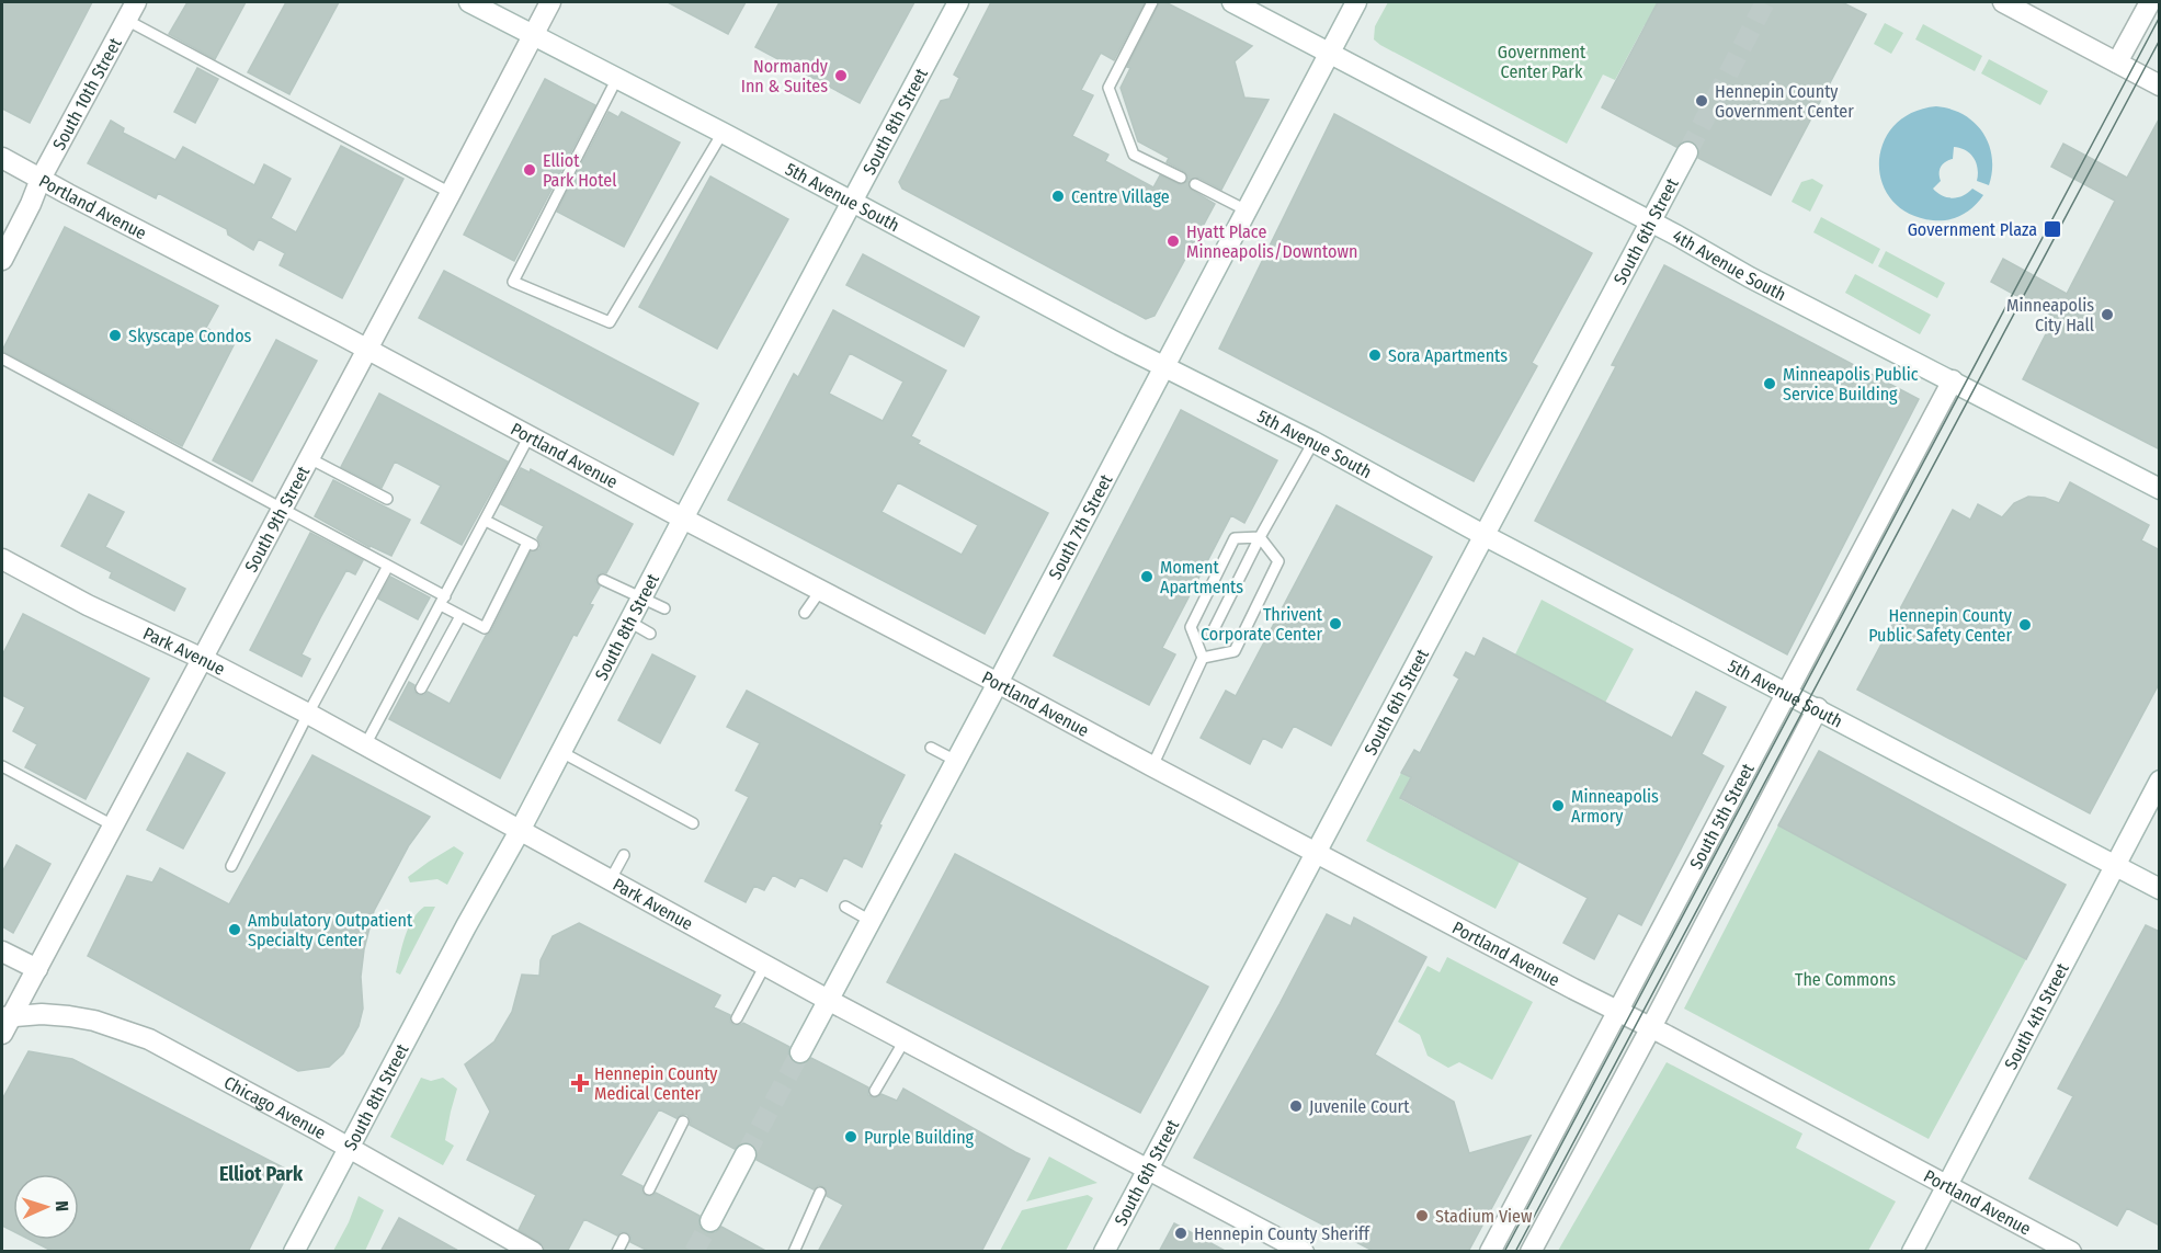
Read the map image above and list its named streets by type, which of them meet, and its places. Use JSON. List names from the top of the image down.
{
  "streets": {
    "street": [
      "South 10th Street",
      "South 8th Street",
      "5th Avenue South",
      "Portland Avenue",
      "South 6th Street",
      "4th Avenue South",
      "South 9th Street",
      "South 7th Street",
      "Park Avenue",
      "South 5th Street",
      "South 4th Street",
      "Chicago Avenue"
    ]
  },
  "crossings": [
    ["South 10th Street", "Portland Avenue"],
    ["South 8th Street", "5th Avenue South"],
    ["South 8th Street", "Portland Avenue"],
    ["South 8th Street", "Park Avenue"],
    ["South 8th Street", "Chicago Avenue"],
    ["5th Avenue South", "South 6th Street"],
    ["5th Avenue South", "South 9th Street"],
    ["5th Avenue South", "South 7th Street"],
    ["5th Avenue South", "South 5th Street"],
    ["5th Avenue South", "South 4th Street"],
    ["Portland Avenue", "South 6th Street"],
    ["Portland Avenue", "South 9th Street"],
    ["Portland Avenue", "South 7th Street"],
    ["Portland Avenue", "South 5th Street"],
    ["Portland Avenue", "South 4th Street"],
    ["South 6th Street", "4th Avenue South"],
    ["South 6th Street", "Park Avenue"],
    ["4th Avenue South", "South 7th Street"],
    ["4th Avenue South", "South 5th Street"],
    ["South 9th Street", "Park Avenue"],
    ["South 9th Street", "Chicago Avenue"],
    ["South 7th Street", "Park Avenue"]
  ],
  "districts": ["Elliot Park"],
  "parks": ["Government Center Park", "The Commons"],
  "places": {
    "other": [
      "Normandy Inn & Suites",
      "Hennepin County Government Center",
      "Elliot Park Hotel",
      "Centre Village",
      "Hyatt Place Minneapolis/Downtown",
      "Minneapolis City Hall",
      "Skyscape Condos",
      "Sora Apartments",
      "Minneapolis Public Service Building",
      "Moment Apartments",
      "Thrivent Corporate Center",
      "Hennepin County Public Safety Center",
      "Minneapolis Armory",
      "Ambulatory Outpatient Specialty Center",
      "Juvenile Court",
      "Purple Building",
      "Stadium View",
      "Hennepin County Sheriff"
    ],
    "transit": ["Government Plaza"],
    "health": ["Hennepin County Medical Center"]
  },
  "north": "right"
}
